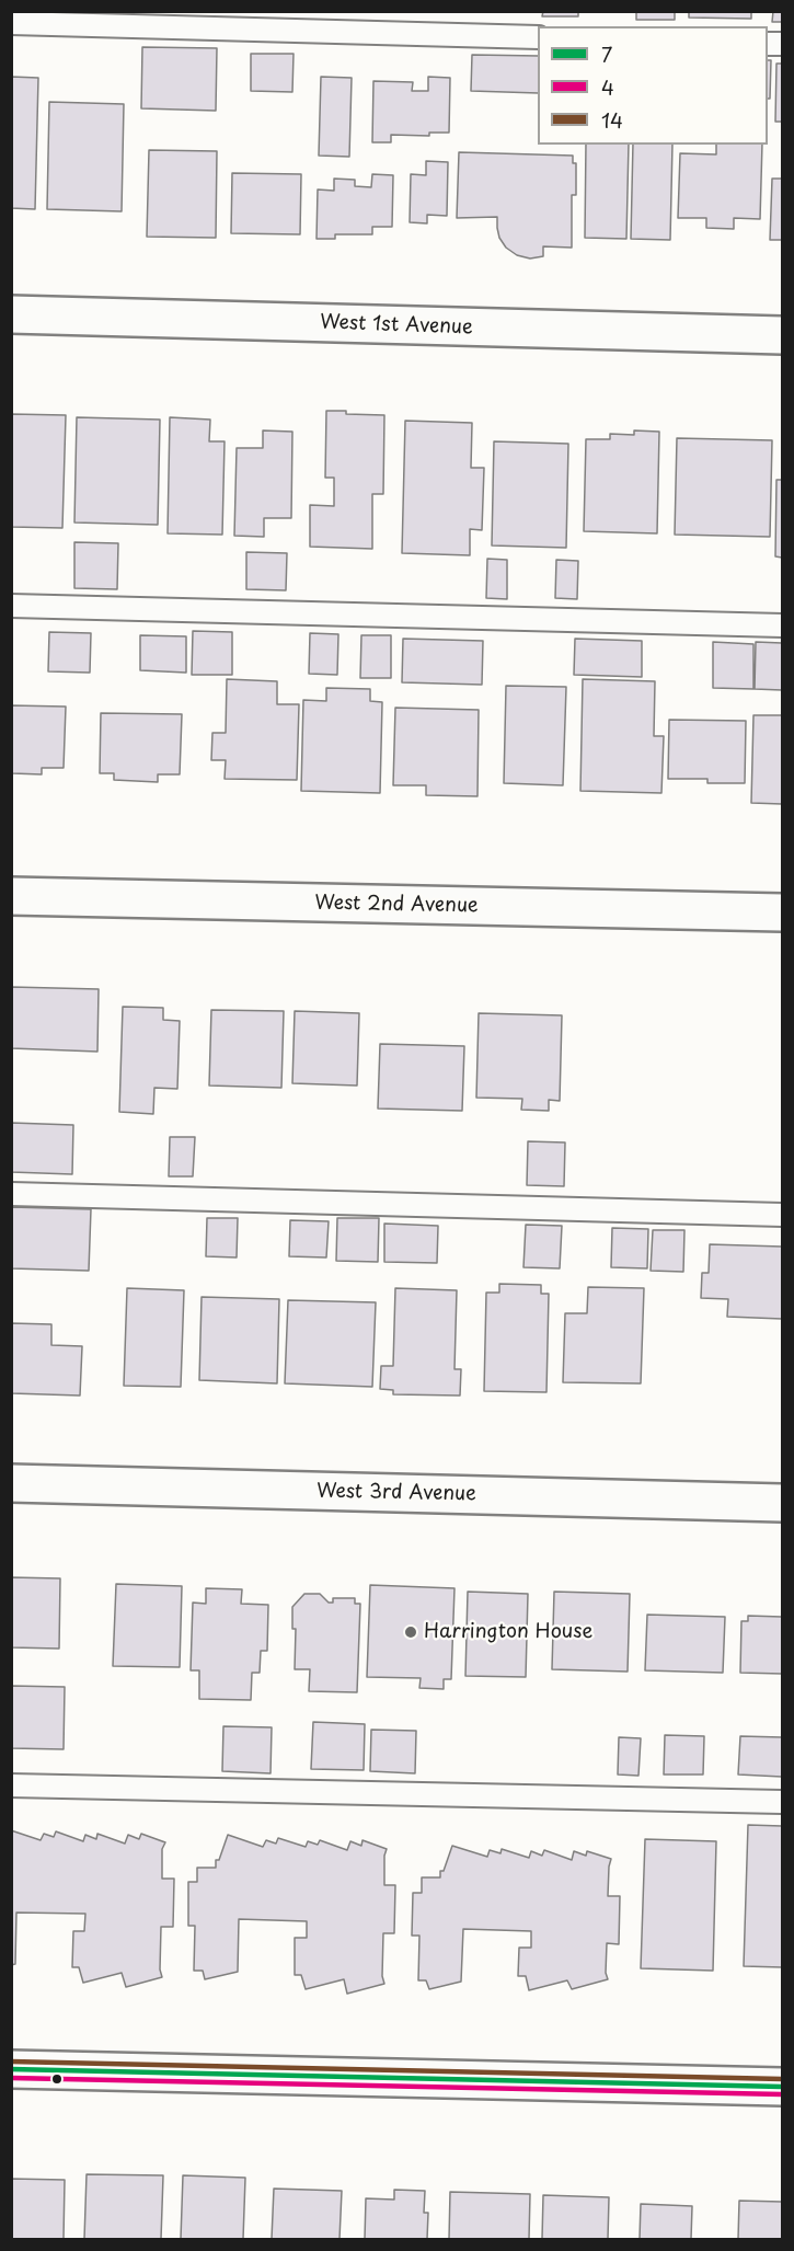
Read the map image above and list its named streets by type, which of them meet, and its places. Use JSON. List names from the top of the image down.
{
  "streets": {
    "street": ["West 1st Avenue", "West 2nd Avenue", "West 3rd Avenue"]
  },
  "places": ["Harrington House"],
  "lines": ["transit line 14", "transit line 7", "transit line 4"],
  "legend": ["7", "4", "14"]
}
